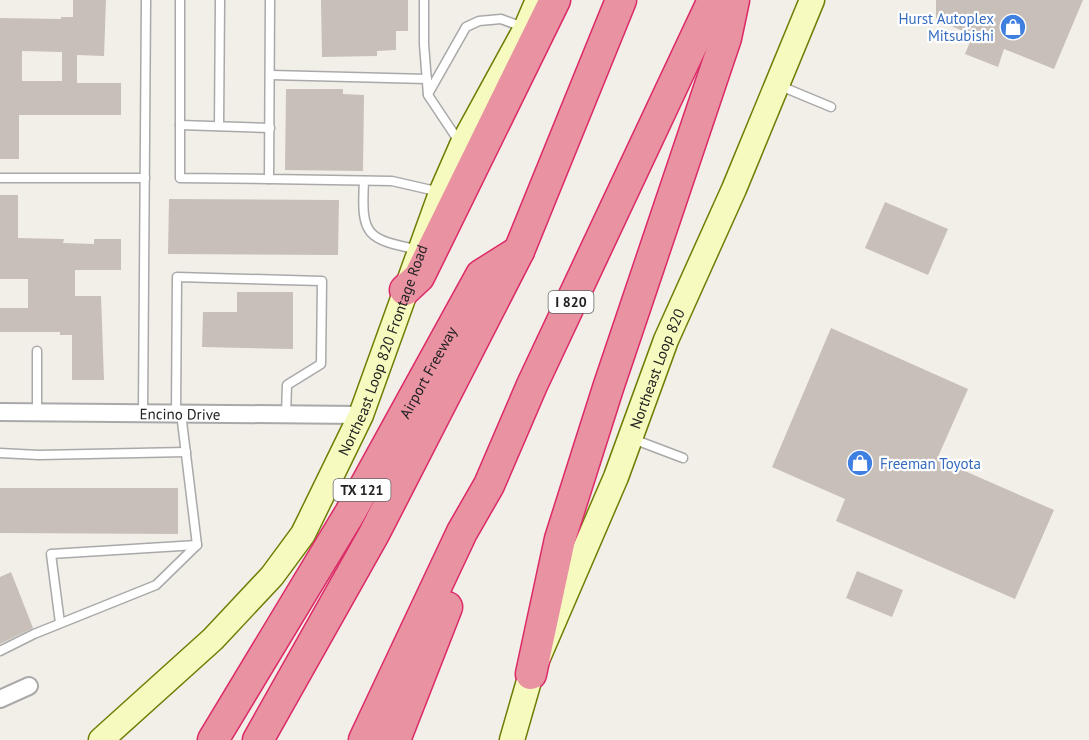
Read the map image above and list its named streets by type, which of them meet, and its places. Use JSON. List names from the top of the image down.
{
  "streets": {
    "highway": ["I 820", "Airport Freeway", "TX 121"],
    "main road": ["Northeast Loop 820 Frontage Road", "Northeast Loop 820"],
    "street": ["Encino Drive"]
  },
  "crossings": [
    ["Northeast Loop 820 Frontage Road", "Encino Drive"]
  ],
  "places": {
    "shop": ["Hurst Autoplex Mitsubishi", "Freeman Toyota"]
  }
}
